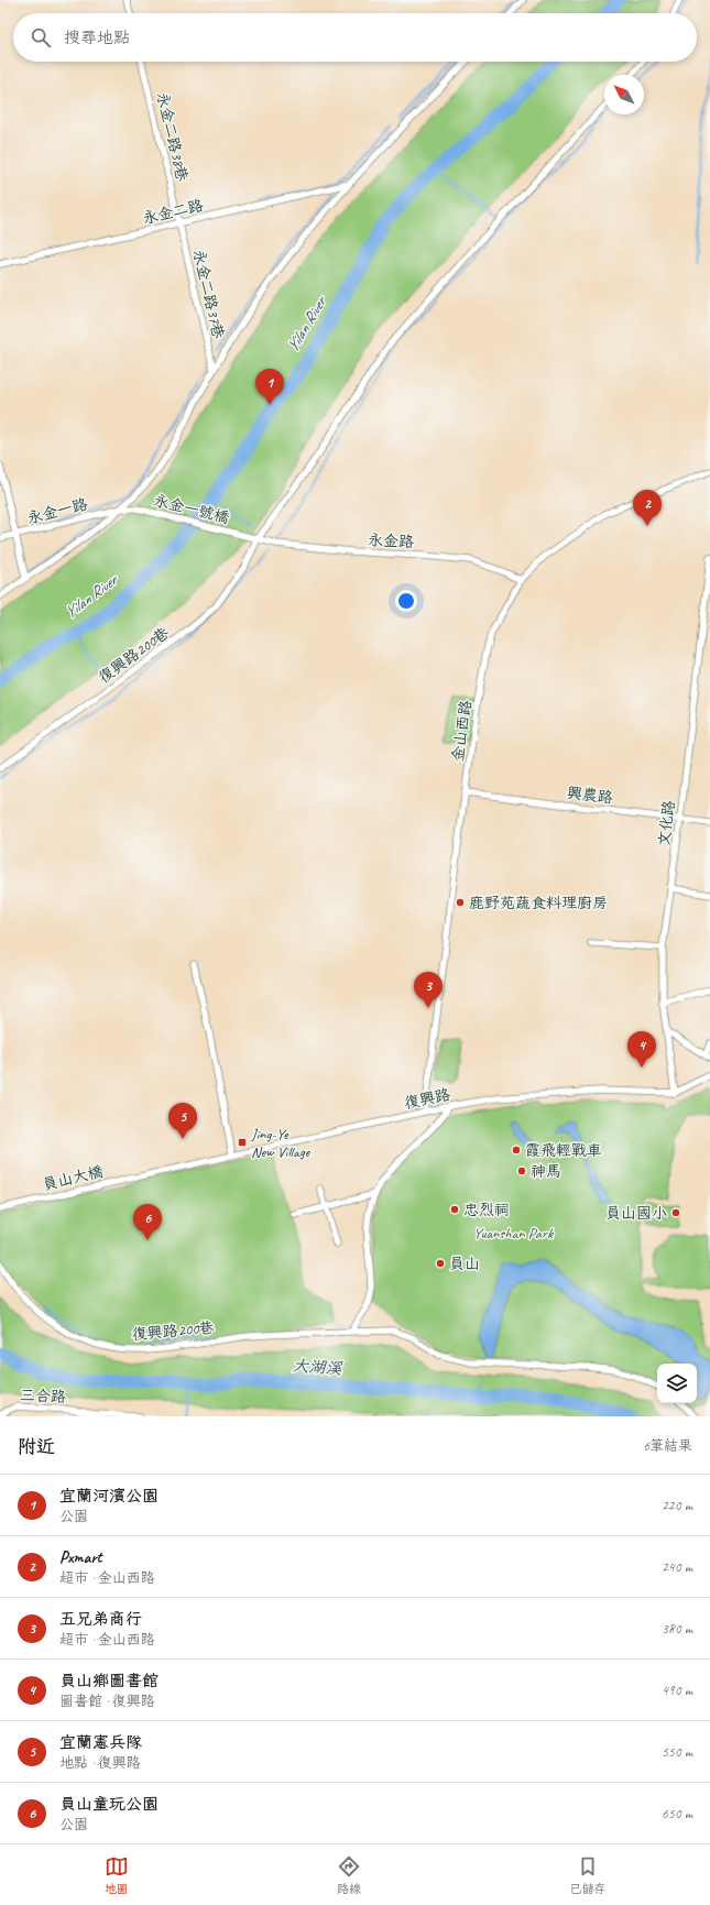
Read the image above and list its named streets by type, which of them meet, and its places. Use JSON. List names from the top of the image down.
{
  "streets": {
    "street": [
      "永金二路38巷",
      "永金二路",
      "永金二路37巷",
      "永金一號橋",
      "永金一路",
      "永金路",
      "復興路200巷",
      "金山西路",
      "興農路",
      "文化路",
      "復興路",
      "員山大橋",
      "三合路"
    ]
  },
  "crossings": [
    ["永金二路38巷", "永金二路"],
    ["永金二路38巷", "永金二路37巷"],
    ["永金二路", "永金二路37巷"],
    ["永金一號橋", "永金一路"],
    ["永金一號橋", "永金路"],
    ["永金一號橋", "復興路200巷"],
    ["永金路", "復興路200巷"],
    ["永金路", "金山西路"],
    ["金山西路", "興農路"],
    ["金山西路", "復興路"],
    ["興農路", "文化路"],
    ["文化路", "復興路"],
    ["復興路", "員山大橋"]
  ],
  "water": ["Yilan River", "大湖溪"],
  "parks": ["Yuanshan Park"],
  "places": {
    "other": [
      "鹿野苑蔬食料理廚房",
      "霞飛輕戰車",
      "神馬",
      "忠烈祠",
      "員山國小",
      "員山"
    ],
    "transit": ["Jing-Ye New Village"]
  },
  "north": "top left",
  "page": {
    "search": "搜尋地點",
    "pins": [
      "1",
      "2",
      "3",
      "4",
      "5",
      "6"
    ],
    "heading": ["附近", "6筆結果"],
    "list": [
      {
        "mark": "1",
        "name": "宜蘭河濱公園",
        "note": "公園",
        "value": "220 m"
      },
      {
        "mark": "2",
        "name": "Pxmart",
        "note": "超市 · 金山西路",
        "value": "240 m"
      },
      {
        "mark": "3",
        "name": "五兄弟商行",
        "note": "超市 · 金山西路",
        "value": "380 m"
      },
      {
        "mark": "4",
        "name": "員山鄉圖書館",
        "note": "圖書館 · 復興路",
        "value": "490 m"
      },
      {
        "mark": "5",
        "name": "宜蘭憲兵隊",
        "note": "地點 · 復興路",
        "value": "550 m"
      },
      {
        "mark": "6",
        "name": "員山童玩公園",
        "note": "公園",
        "value": "650 m"
      }
    ],
    "nav": ["地圖", "路線", "已儲存"]
  }
}
